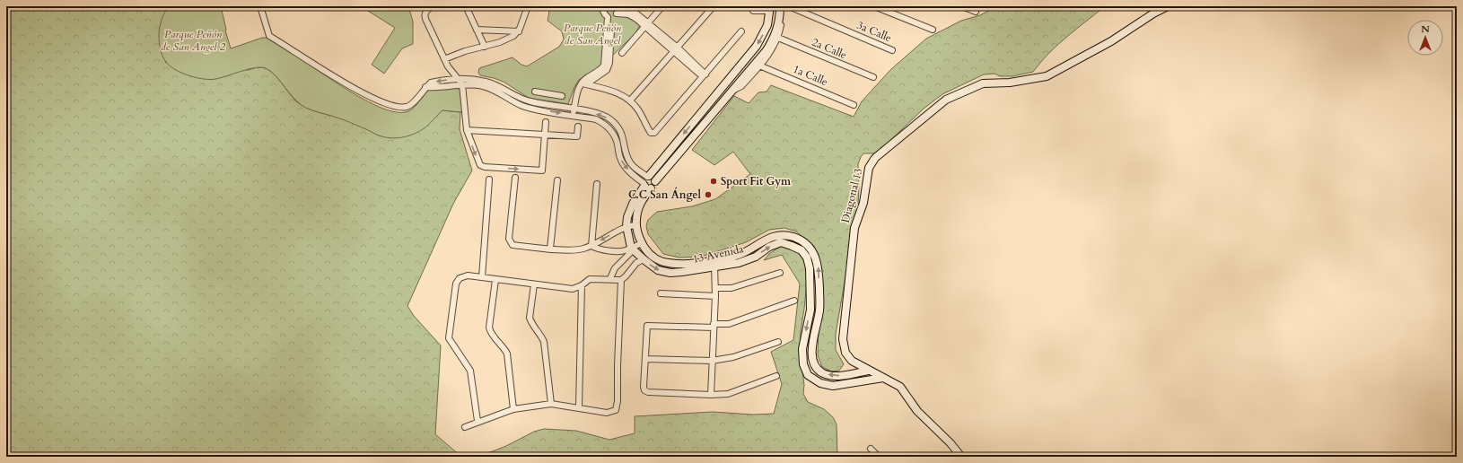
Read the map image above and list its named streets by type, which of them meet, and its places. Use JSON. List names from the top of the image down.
{
  "streets": {
    "street": [
      "3a Calle",
      "2a Calle",
      "1a Calle",
      "Diagonal 13",
      "13 Avenida"
    ]
  },
  "crossings": [
    ["Diagonal 13", "13 Avenida"]
  ],
  "parks": ["Parque Peñón de San Angel", "Parque Peñón de San Angel 2"],
  "places": ["Sport Fit Gym", "C.C San Ángel"],
  "north": "top"
}
